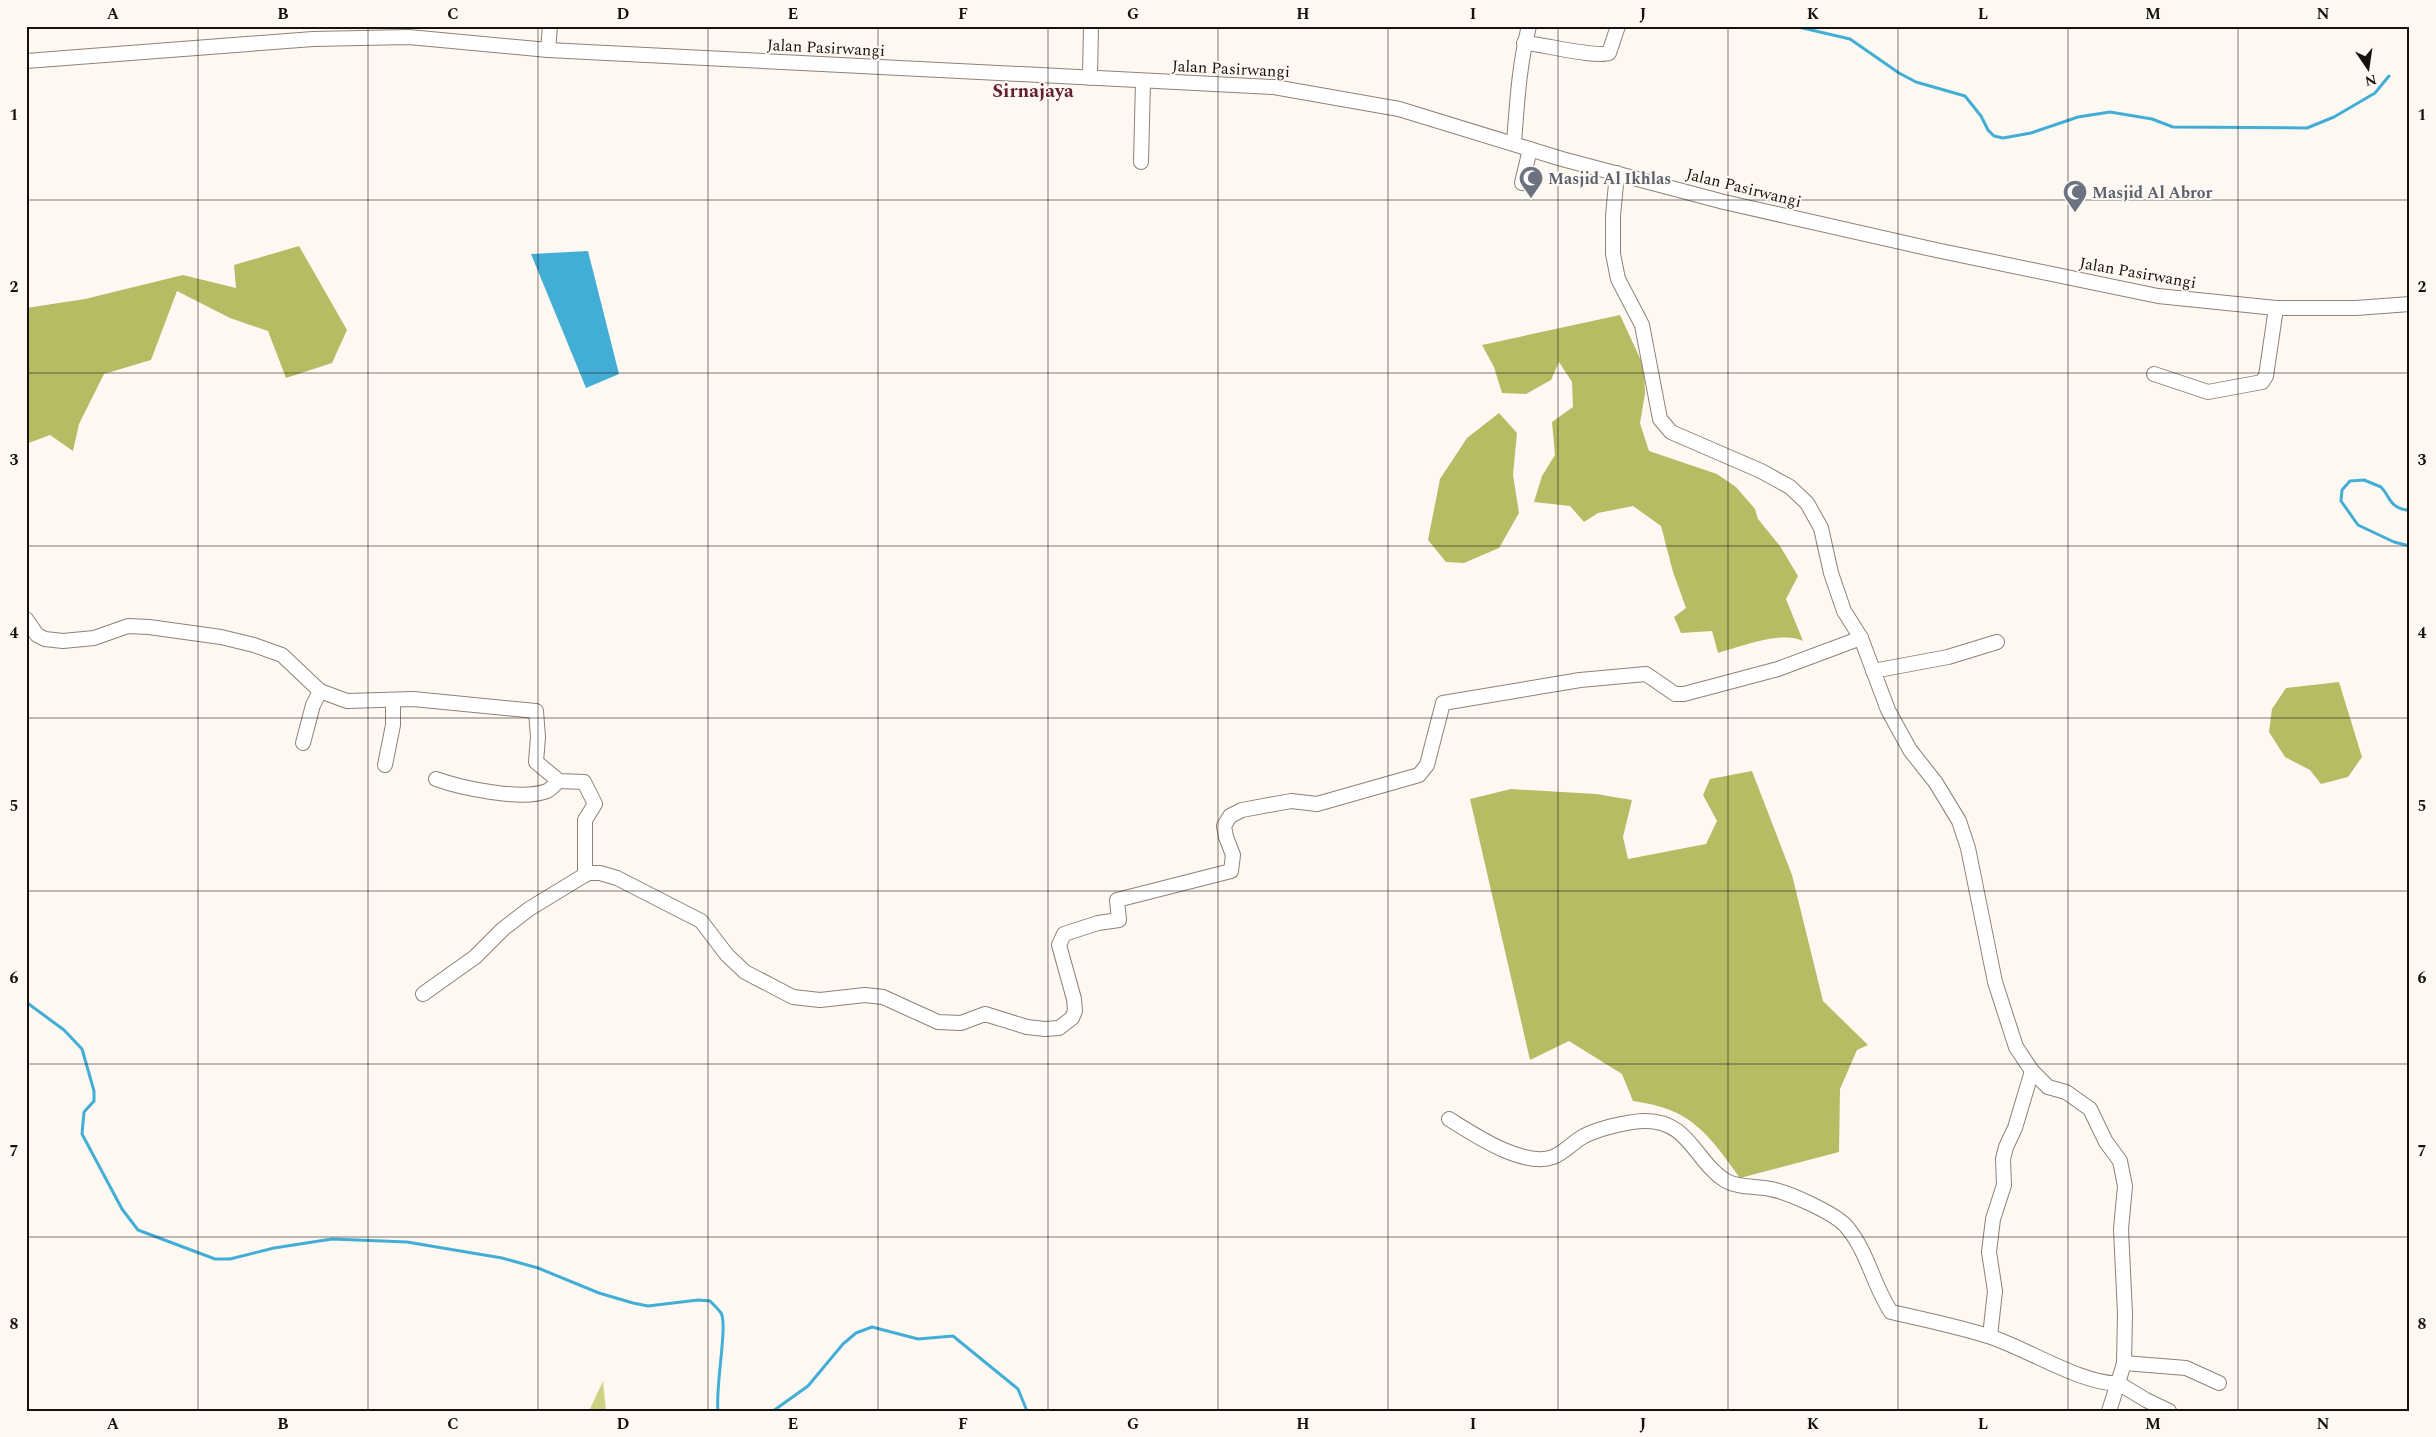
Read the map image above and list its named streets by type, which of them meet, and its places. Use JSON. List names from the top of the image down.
{
  "streets": {
    "street": ["Jalan Pasirwangi"]
  },
  "districts": ["Sirnajaya"],
  "places": {
    "mosque": ["Masjid Al Ikhlas", "Masjid Al Abror"]
  },
  "north": "bottom",
  "grid": {
    "columns": [
      "A",
      "B",
      "C",
      "D",
      "E",
      "F",
      "G",
      "H",
      "I",
      "J",
      "K",
      "L",
      "M",
      "N"
    ],
    "rows": [
      "1",
      "2",
      "3",
      "4",
      "5",
      "6",
      "7",
      "8"
    ]
  }
}
